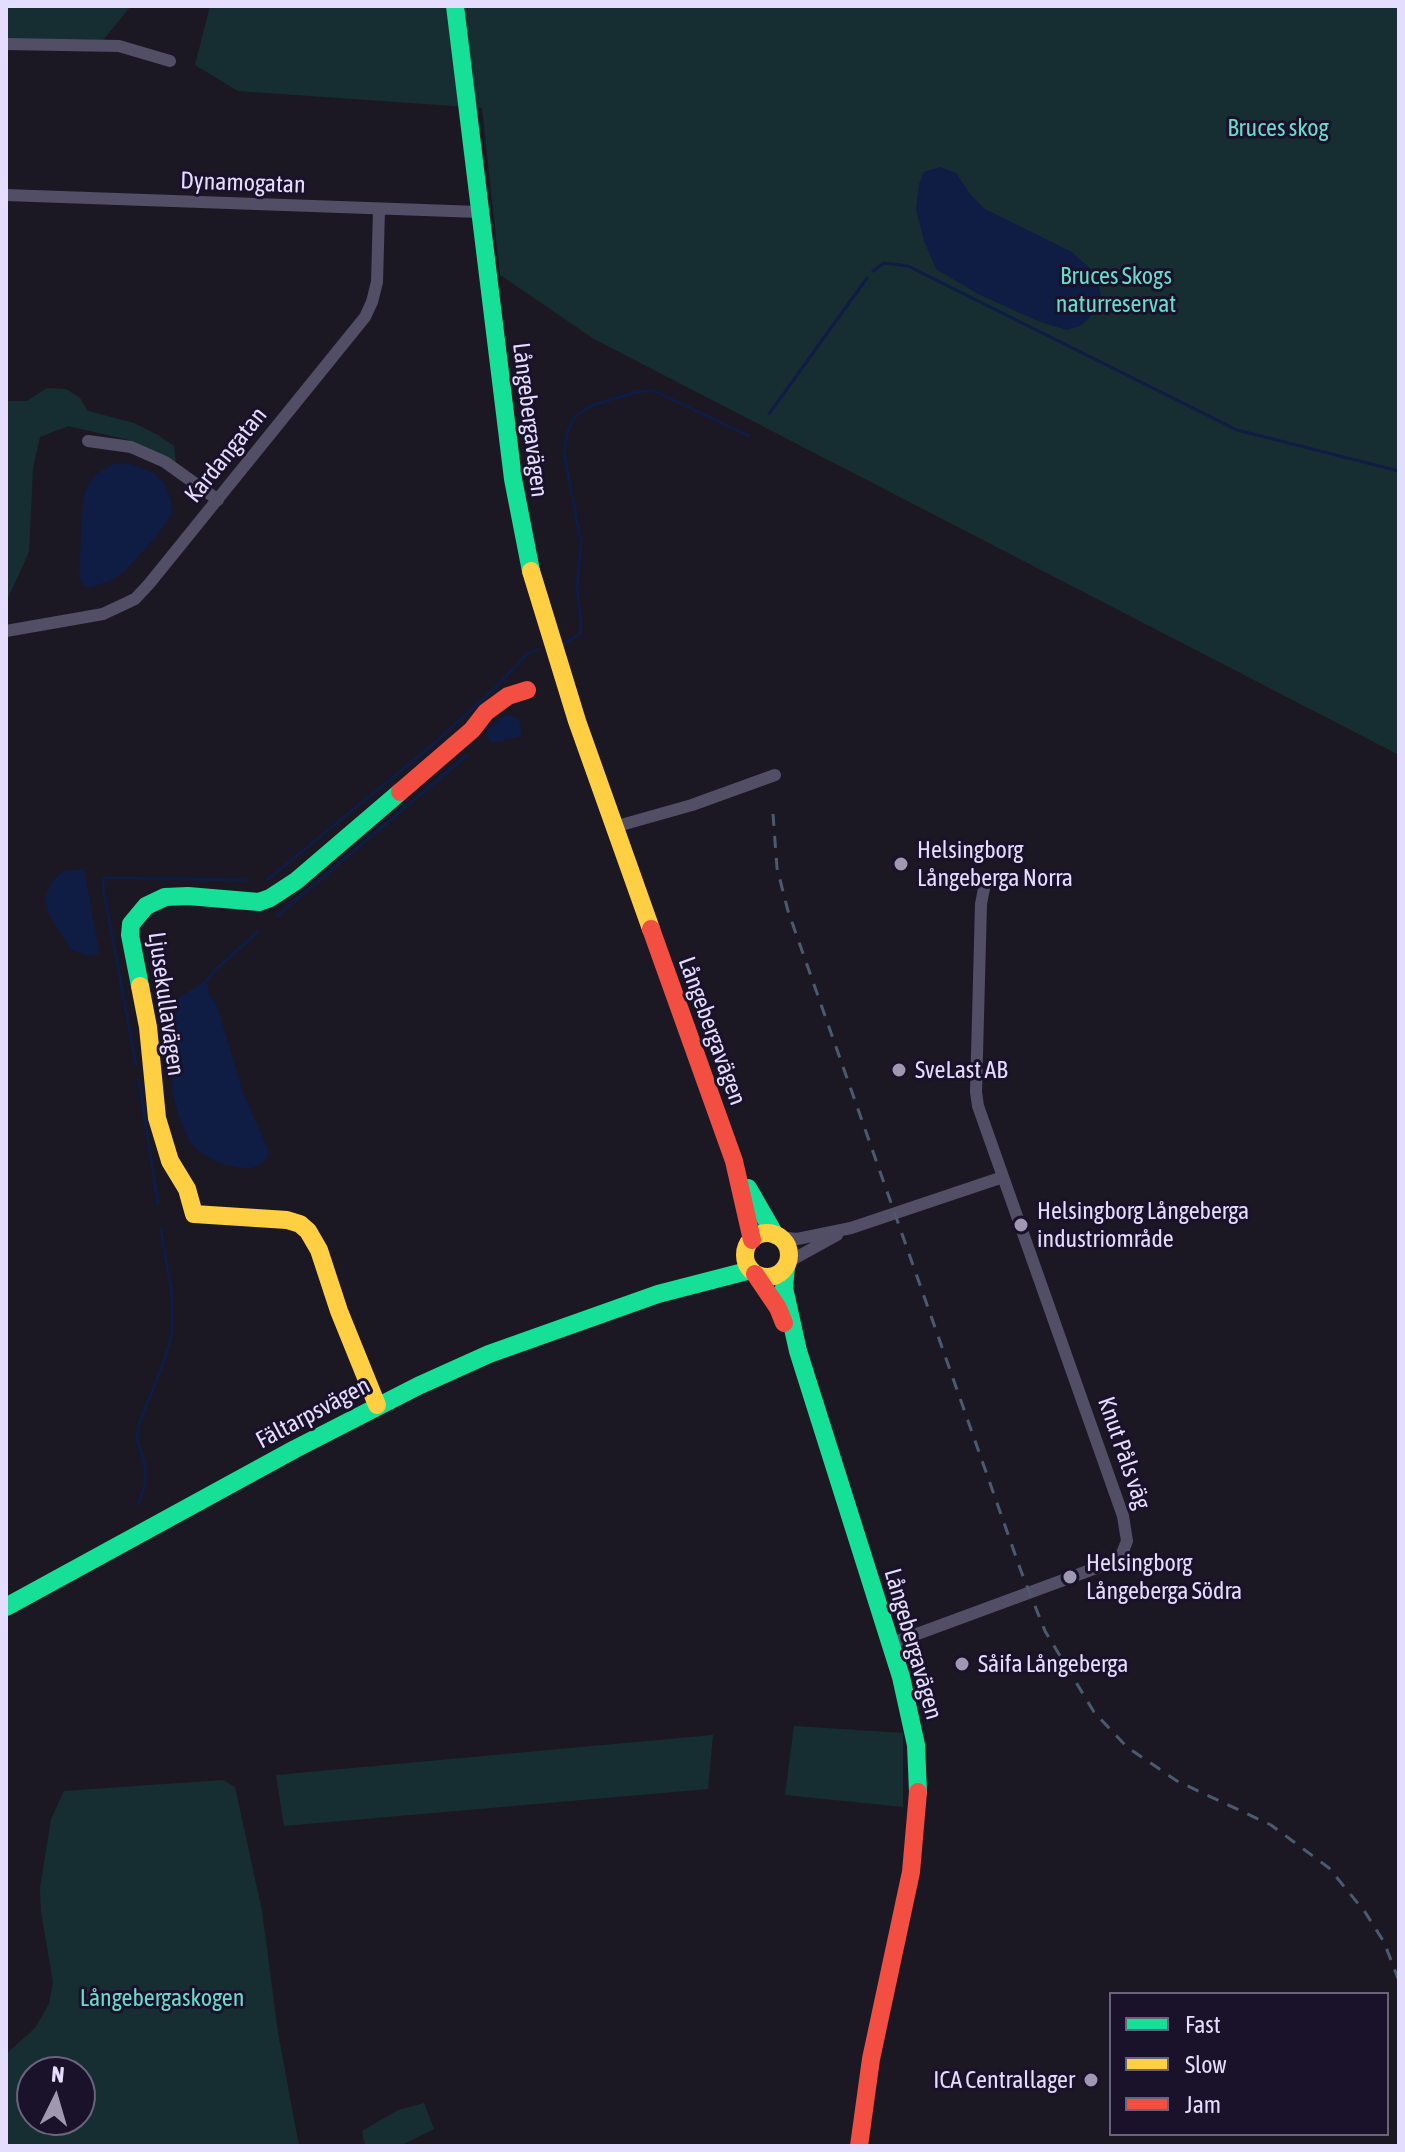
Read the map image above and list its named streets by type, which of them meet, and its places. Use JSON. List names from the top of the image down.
{
  "streets": {
    "street": [
      "Dynamogatan",
      "Långebergavägen",
      "Kardangatan",
      "Ljusekullavägen",
      "Fältarpsvägen",
      "Knut Påls väg"
    ]
  },
  "crossings": [
    ["Dynamogatan", "Långebergavägen"],
    ["Dynamogatan", "Kardangatan"],
    ["Långebergavägen", "Fältarpsvägen"],
    ["Långebergavägen", "Knut Påls väg"],
    ["Ljusekullavägen", "Fältarpsvägen"]
  ],
  "parks": ["Bruces skog", "Bruces Skogs naturreservat", "Långebergaskogen"],
  "places": [
    "Helsingborg Långeberga Norra",
    "SveLast AB",
    "Helsingborg Långeberga industriområde",
    "Helsingborg Långeberga Södra",
    "Såifa Långeberga",
    "ICA Centrallager"
  ],
  "legend": ["Fast", "Slow", "Jam"],
  "north": "top"
}
